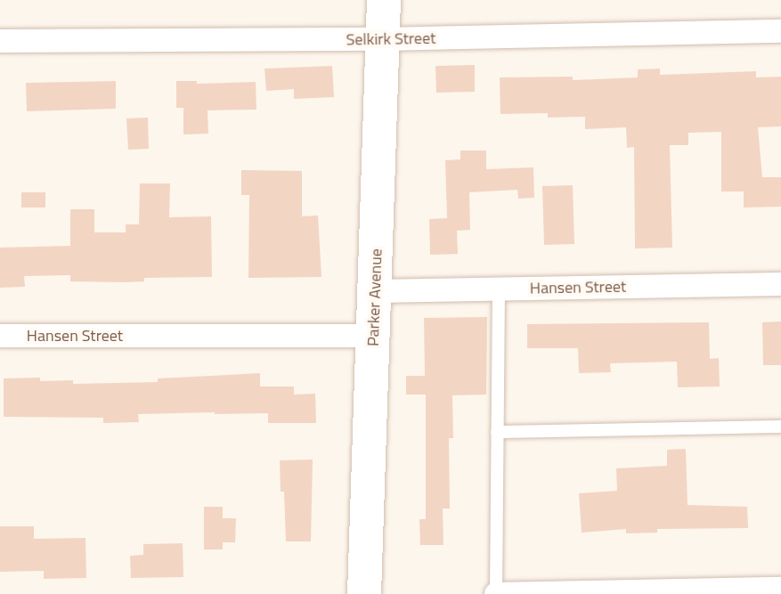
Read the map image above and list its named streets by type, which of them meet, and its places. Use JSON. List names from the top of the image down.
{
  "streets": {
    "street": ["Selkirk Street", "Hansen Street", "Parker Avenue"]
  },
  "crossings": [
    ["Selkirk Street", "Parker Avenue"],
    ["Hansen Street", "Parker Avenue"]
  ]
}
